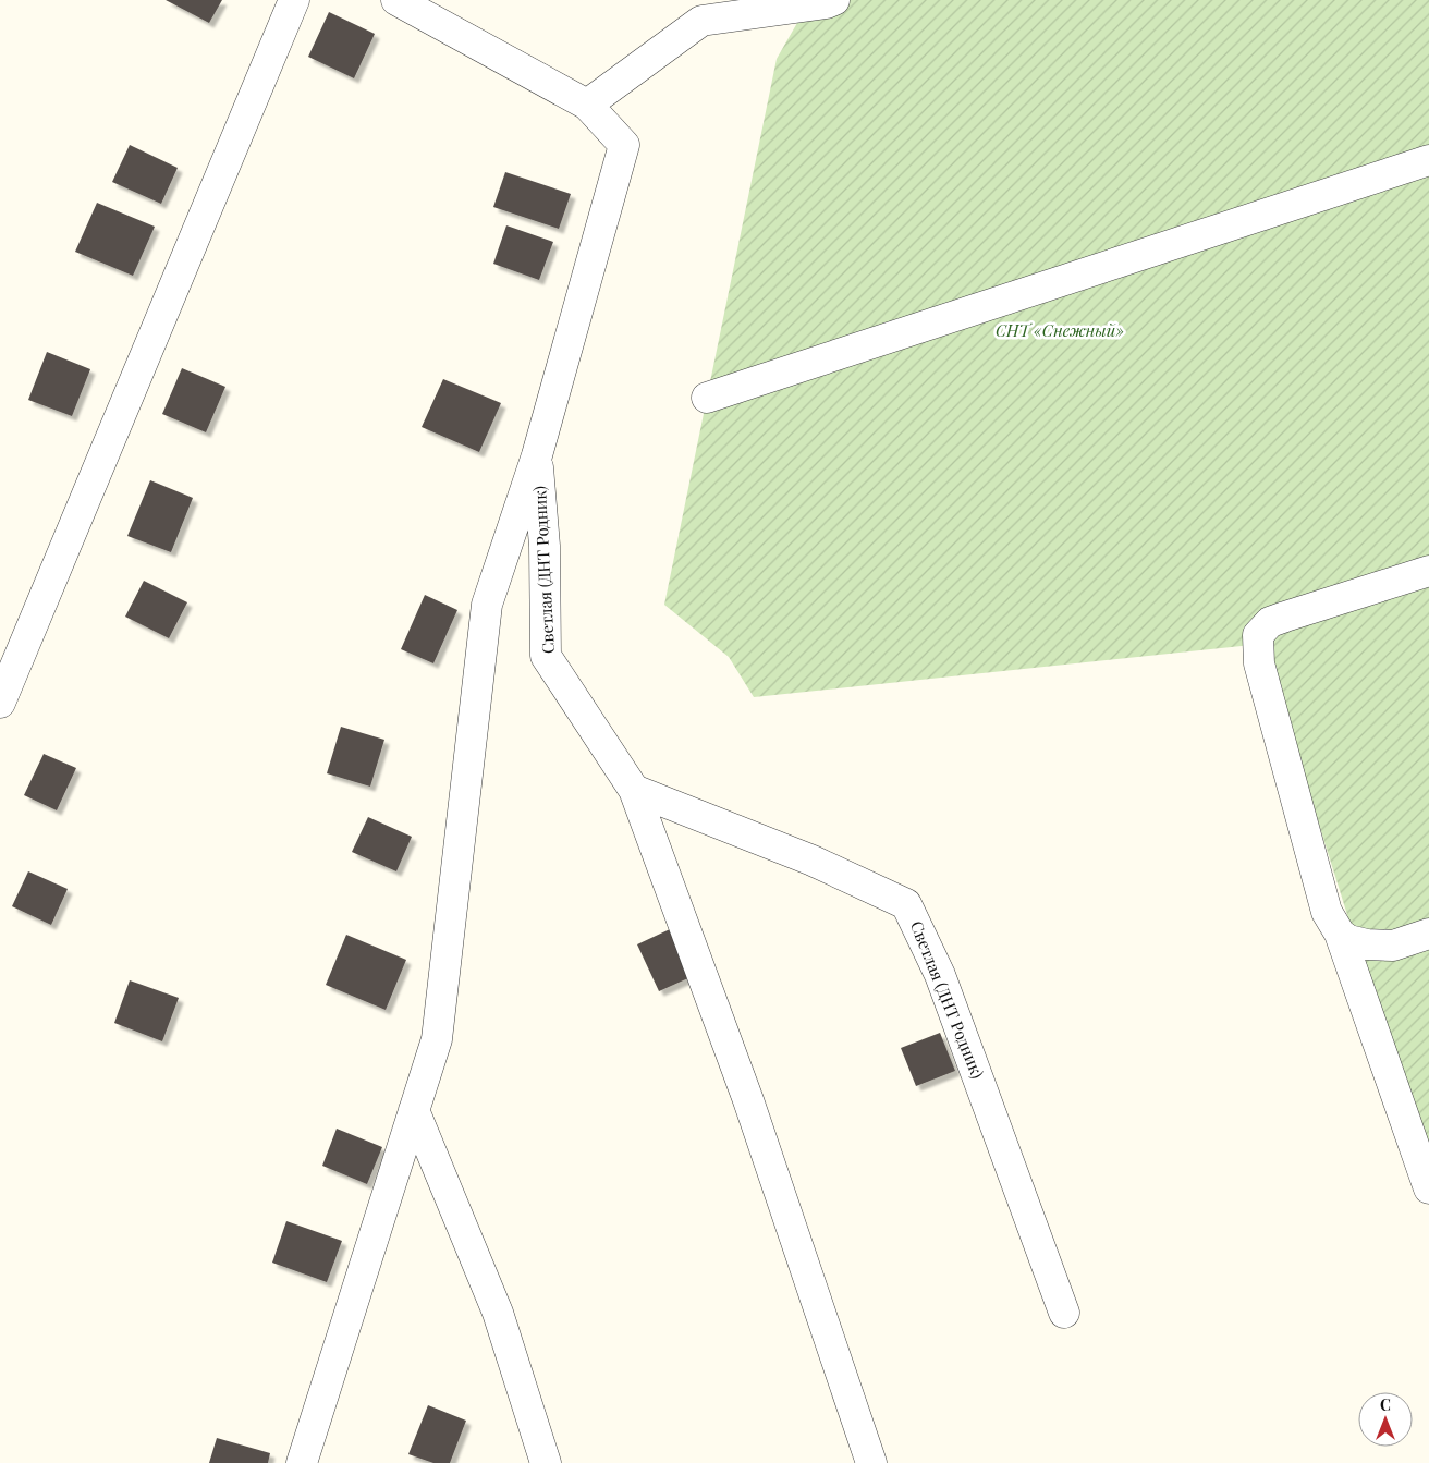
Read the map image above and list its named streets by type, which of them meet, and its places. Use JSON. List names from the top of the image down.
{
  "streets": {
    "street": ["Светлая (ДНТ Родник)"]
  },
  "parks": ["СНТ «Снежный»"],
  "north": "top"
}
